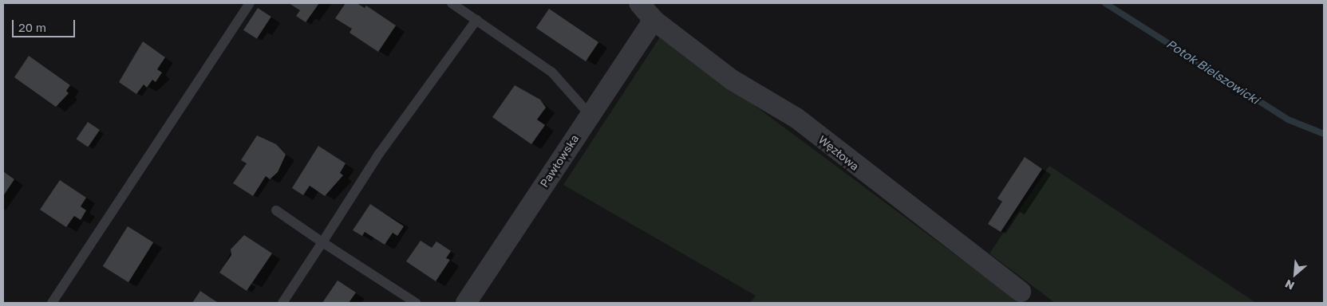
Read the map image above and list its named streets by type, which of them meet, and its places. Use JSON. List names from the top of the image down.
{
  "streets": {
    "street": ["Węzłowa", "Pawłowska"]
  },
  "crossings": [
    ["Węzłowa", "Pawłowska"]
  ],
  "water": ["Potok Bielszowicki"],
  "scale_bar": "20 m",
  "north": "bottom left"
}
